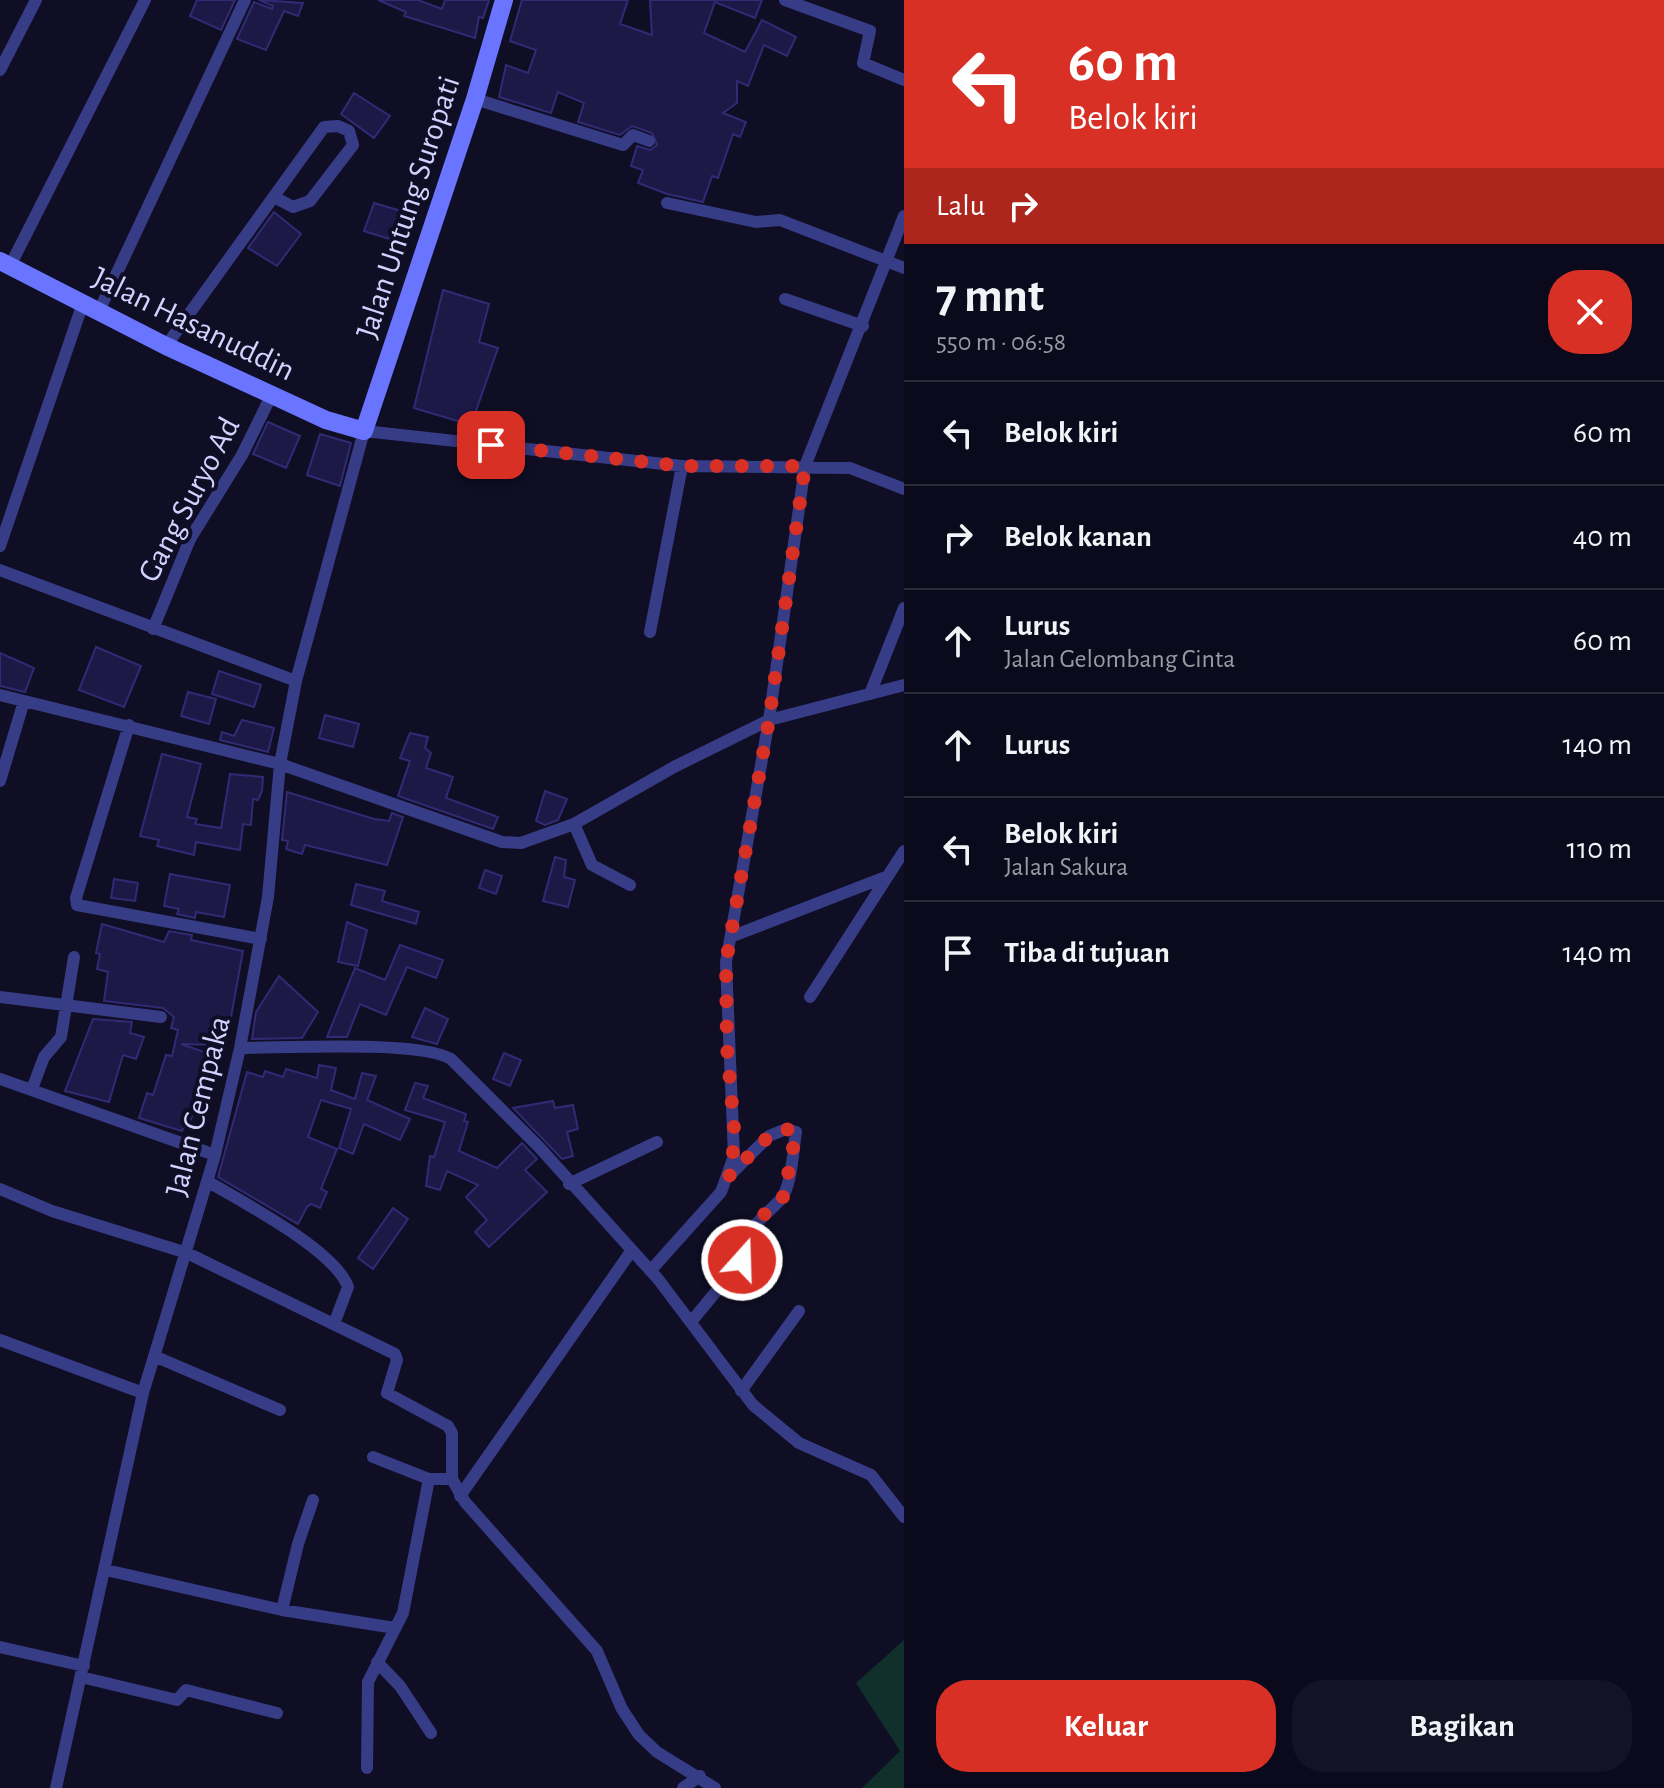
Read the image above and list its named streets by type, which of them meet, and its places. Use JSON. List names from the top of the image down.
{
  "streets": {
    "main road": ["Jalan Untung Suropati", "Jalan Hasanuddin"],
    "street": ["Gang Suryo Ad", "Jalan Cempaka"]
  },
  "crossings": [
    ["Jalan Untung Suropati", "Jalan Hasanuddin"],
    ["Jalan Untung Suropati", "Jalan Cempaka"],
    ["Jalan Hasanuddin", "Gang Suryo Ad"],
    ["Jalan Hasanuddin", "Jalan Cempaka"]
  ],
  "page": {
    "turn": ["60 m", "Belok kiri"],
    "then": "Lalu",
    "heading": ["7 mnt", "550 m · 06:58"],
    "list": [
      {
        "name": "Belok kiri",
        "value": "60 m"
      },
      {
        "name": "Belok kanan",
        "value": "40 m"
      },
      {
        "name": "Lurus",
        "note": "Jalan Gelombang Cinta",
        "value": "60 m"
      },
      {
        "name": "Lurus",
        "value": "140 m"
      },
      {
        "name": "Belok kiri",
        "note": "Jalan Sakura",
        "value": "110 m"
      },
      {
        "name": "Tiba di tujuan",
        "value": "140 m"
      }
    ],
    "buttons": ["Keluar", "Bagikan"]
  }
}
